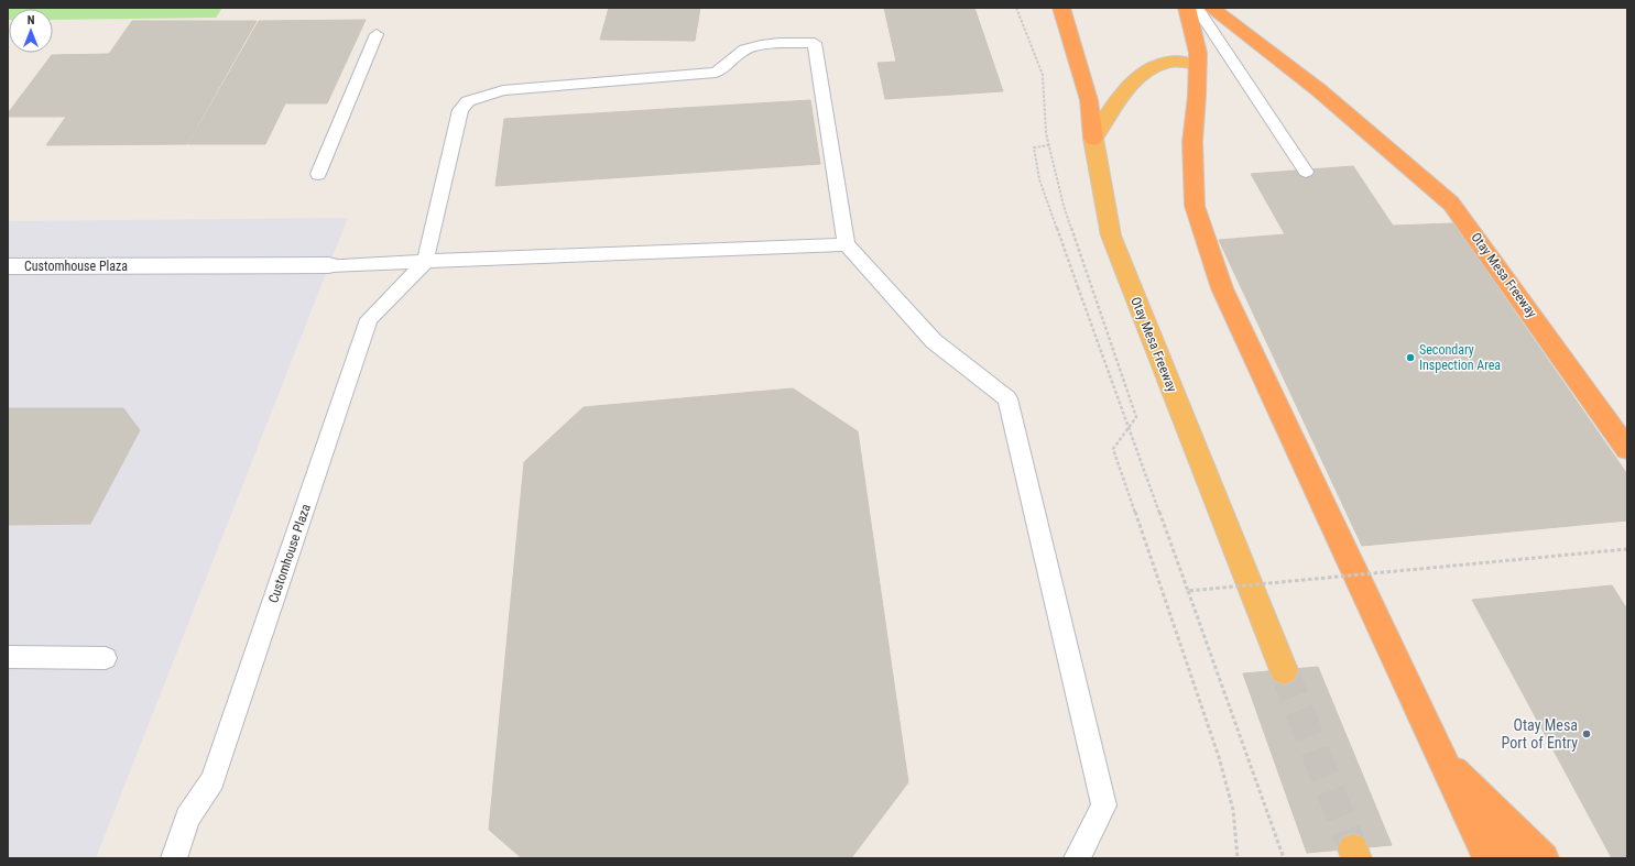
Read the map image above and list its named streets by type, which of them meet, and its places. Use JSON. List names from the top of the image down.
{
  "streets": {
    "highway": ["Otay Mesa Freeway"],
    "street": ["Customhouse Plaza"]
  },
  "places": ["Secondary Inspection Area", "Otay Mesa Port of Entry"],
  "north": "top"
}
